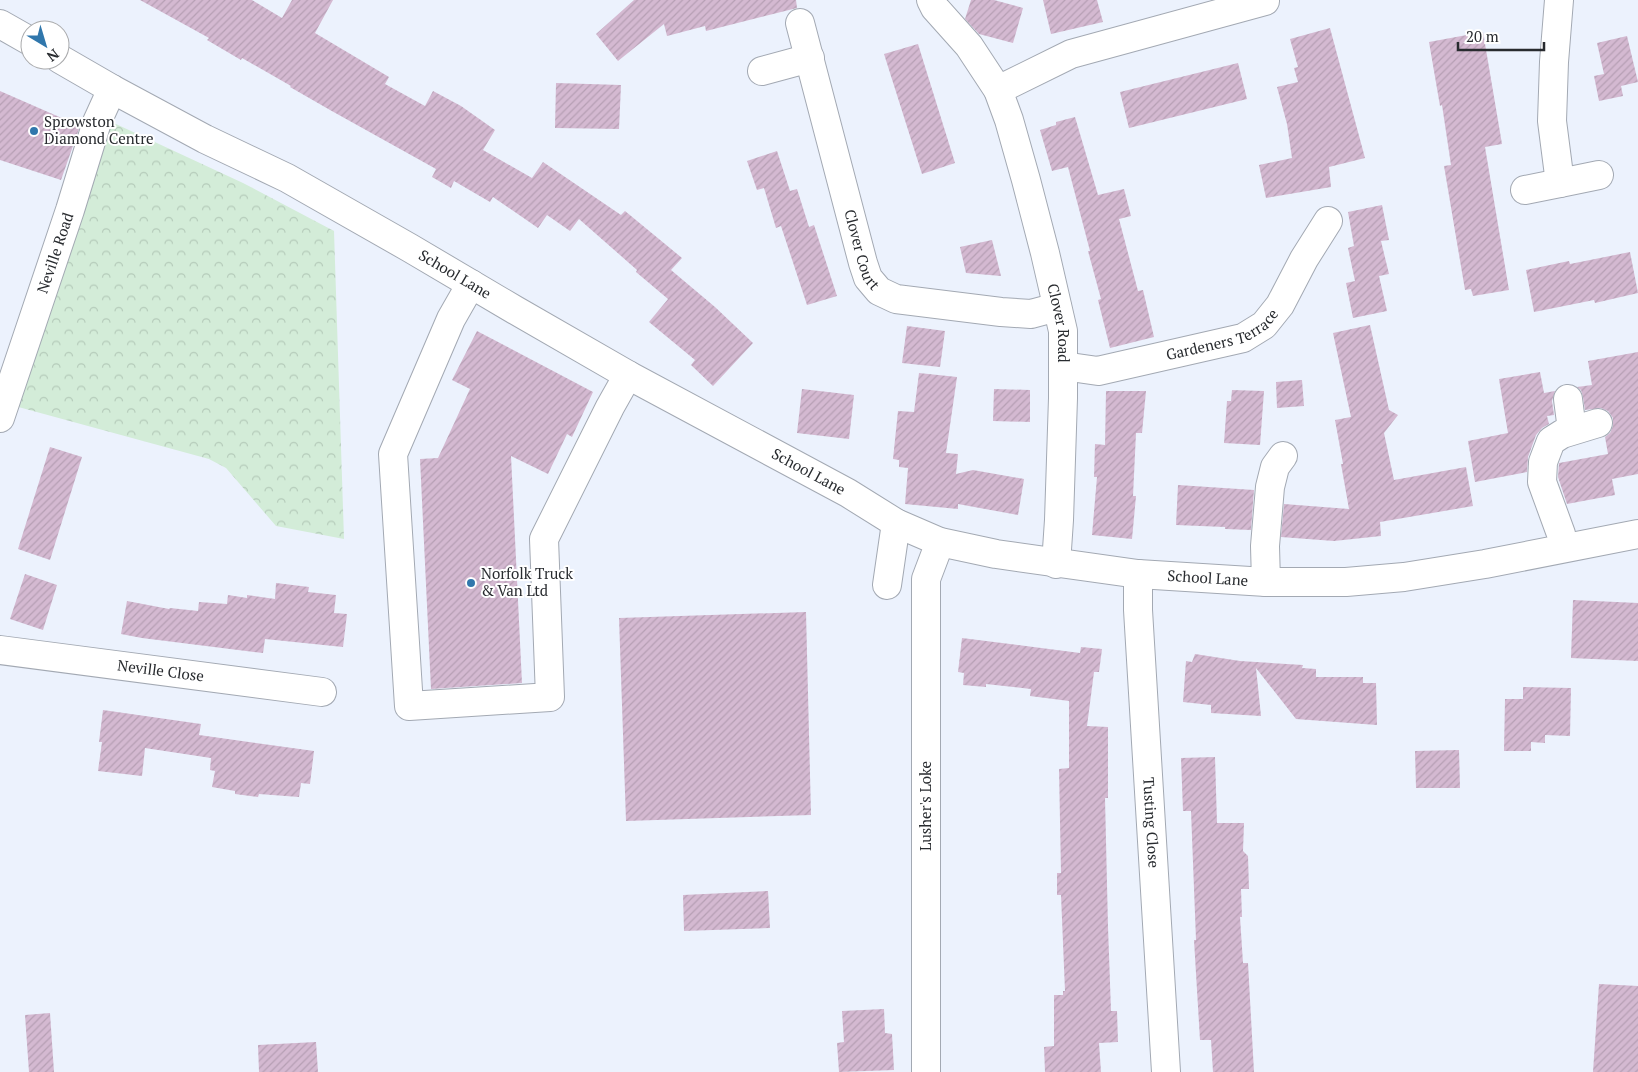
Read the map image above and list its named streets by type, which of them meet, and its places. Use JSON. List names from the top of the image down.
{
  "streets": {
    "street": [
      "Clover Court",
      "Neville Road",
      "School Lane",
      "Clover Road",
      "Gardeners Terrace",
      "Neville Close",
      "Lusher's Loke",
      "Tusting Close"
    ]
  },
  "crossings": [
    ["Clover Court", "Clover Road"],
    ["Neville Road", "School Lane"],
    ["School Lane", "Clover Road"],
    ["School Lane", "Lusher's Loke"],
    ["School Lane", "Tusting Close"],
    ["Clover Road", "Gardeners Terrace"]
  ],
  "places": ["Sprowston Diamond Centre", "Norfolk Truck & Van Ltd"],
  "scale_bar": "20 m",
  "north": "bottom right"
}
